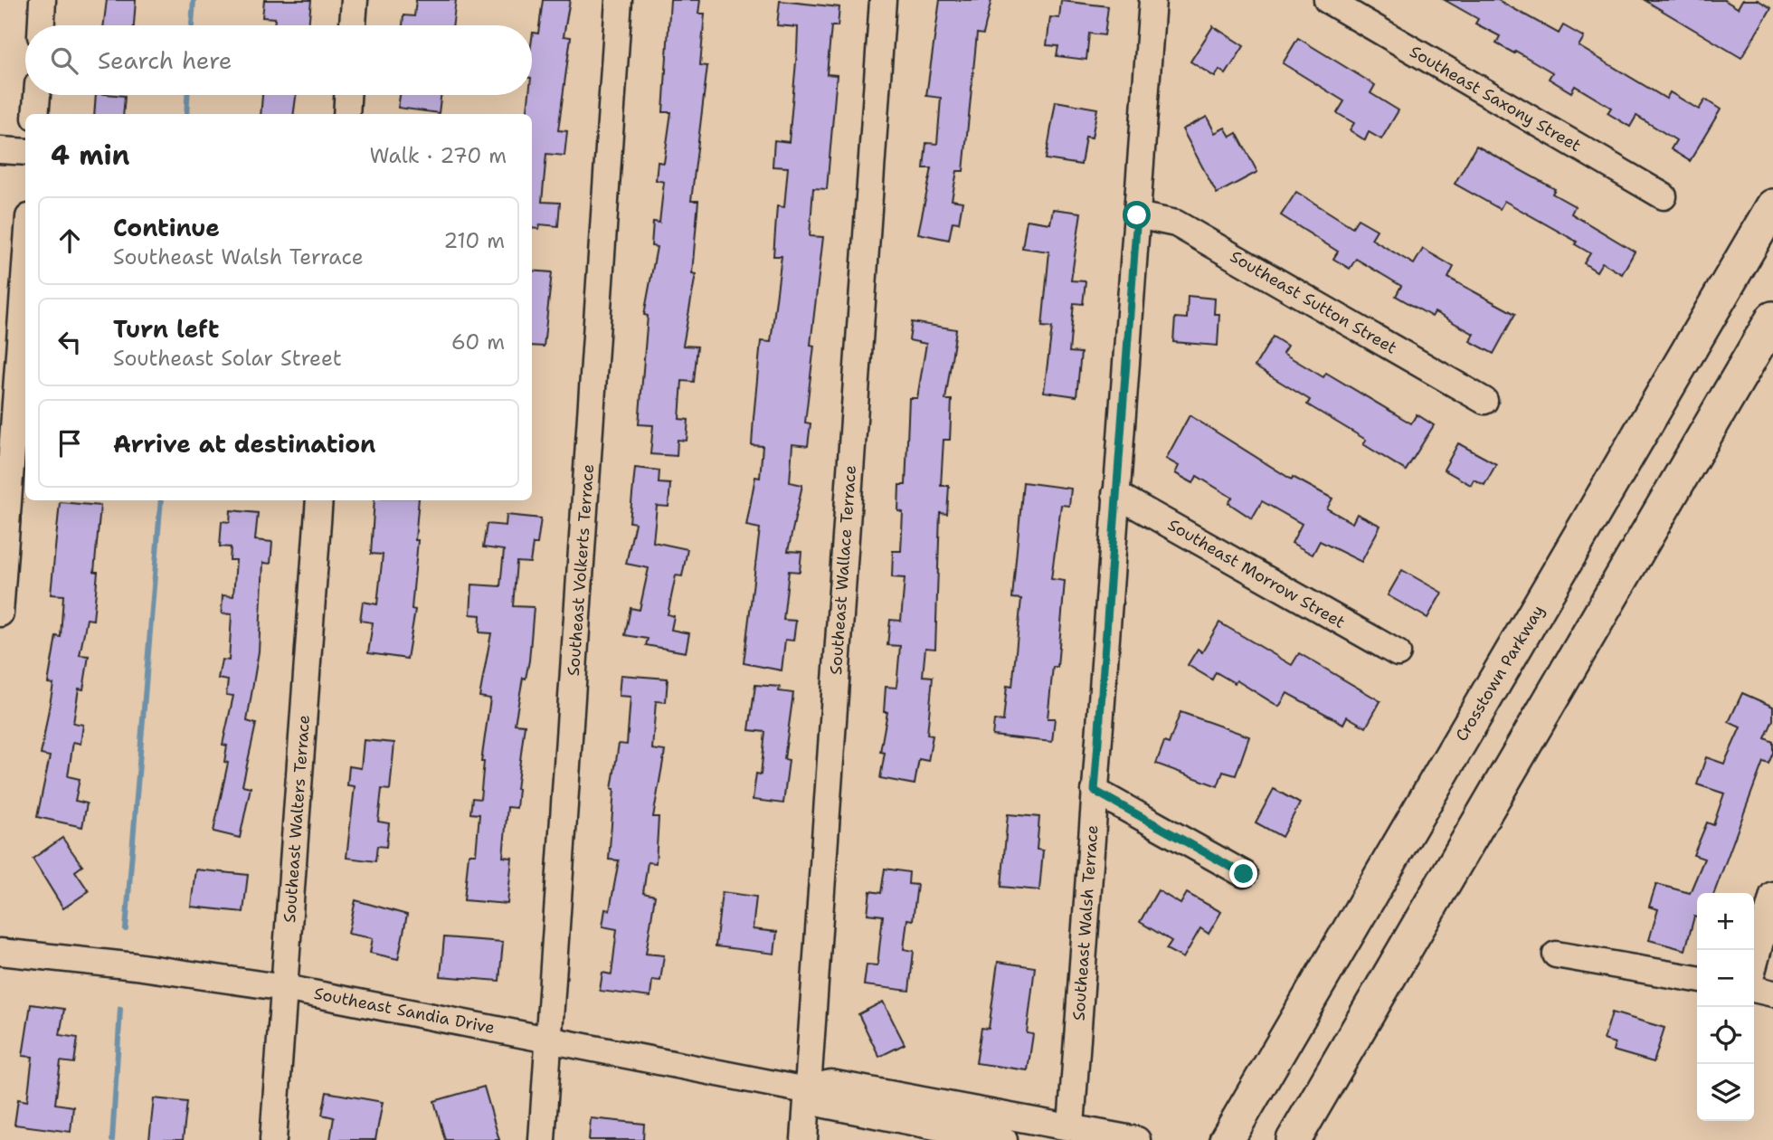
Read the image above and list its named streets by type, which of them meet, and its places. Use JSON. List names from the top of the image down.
{
  "streets": {
    "main road": ["Crosstown Parkway"],
    "street": [
      "Southeast Saxony Street",
      "Southeast Sutton Street",
      "Southeast Volkerts Terrace",
      "Southeast Wallace Terrace",
      "Southeast Morrow Street",
      "Southeast Walters Terrace",
      "Southeast Walsh Terrace",
      "Southeast Sandia Drive"
    ]
  },
  "crossings": [
    ["Southeast Sutton Street", "Southeast Walsh Terrace"],
    ["Southeast Volkerts Terrace", "Southeast Sandia Drive"],
    ["Southeast Wallace Terrace", "Southeast Sandia Drive"],
    ["Southeast Morrow Street", "Southeast Walsh Terrace"],
    ["Southeast Walters Terrace", "Southeast Sandia Drive"],
    ["Southeast Walsh Terrace", "Southeast Sandia Drive"]
  ],
  "page": {
    "search": "Search here",
    "heading": ["4 min", "Walk · 270 m"],
    "list": [
      ["Continue", "Southeast Walsh Terrace", "210 m"],
      ["Turn left", "Southeast Solar Street", "60 m"],
      "Arrive at destination"
    ],
    "map_buttons": ["+", "−"]
  }
}
